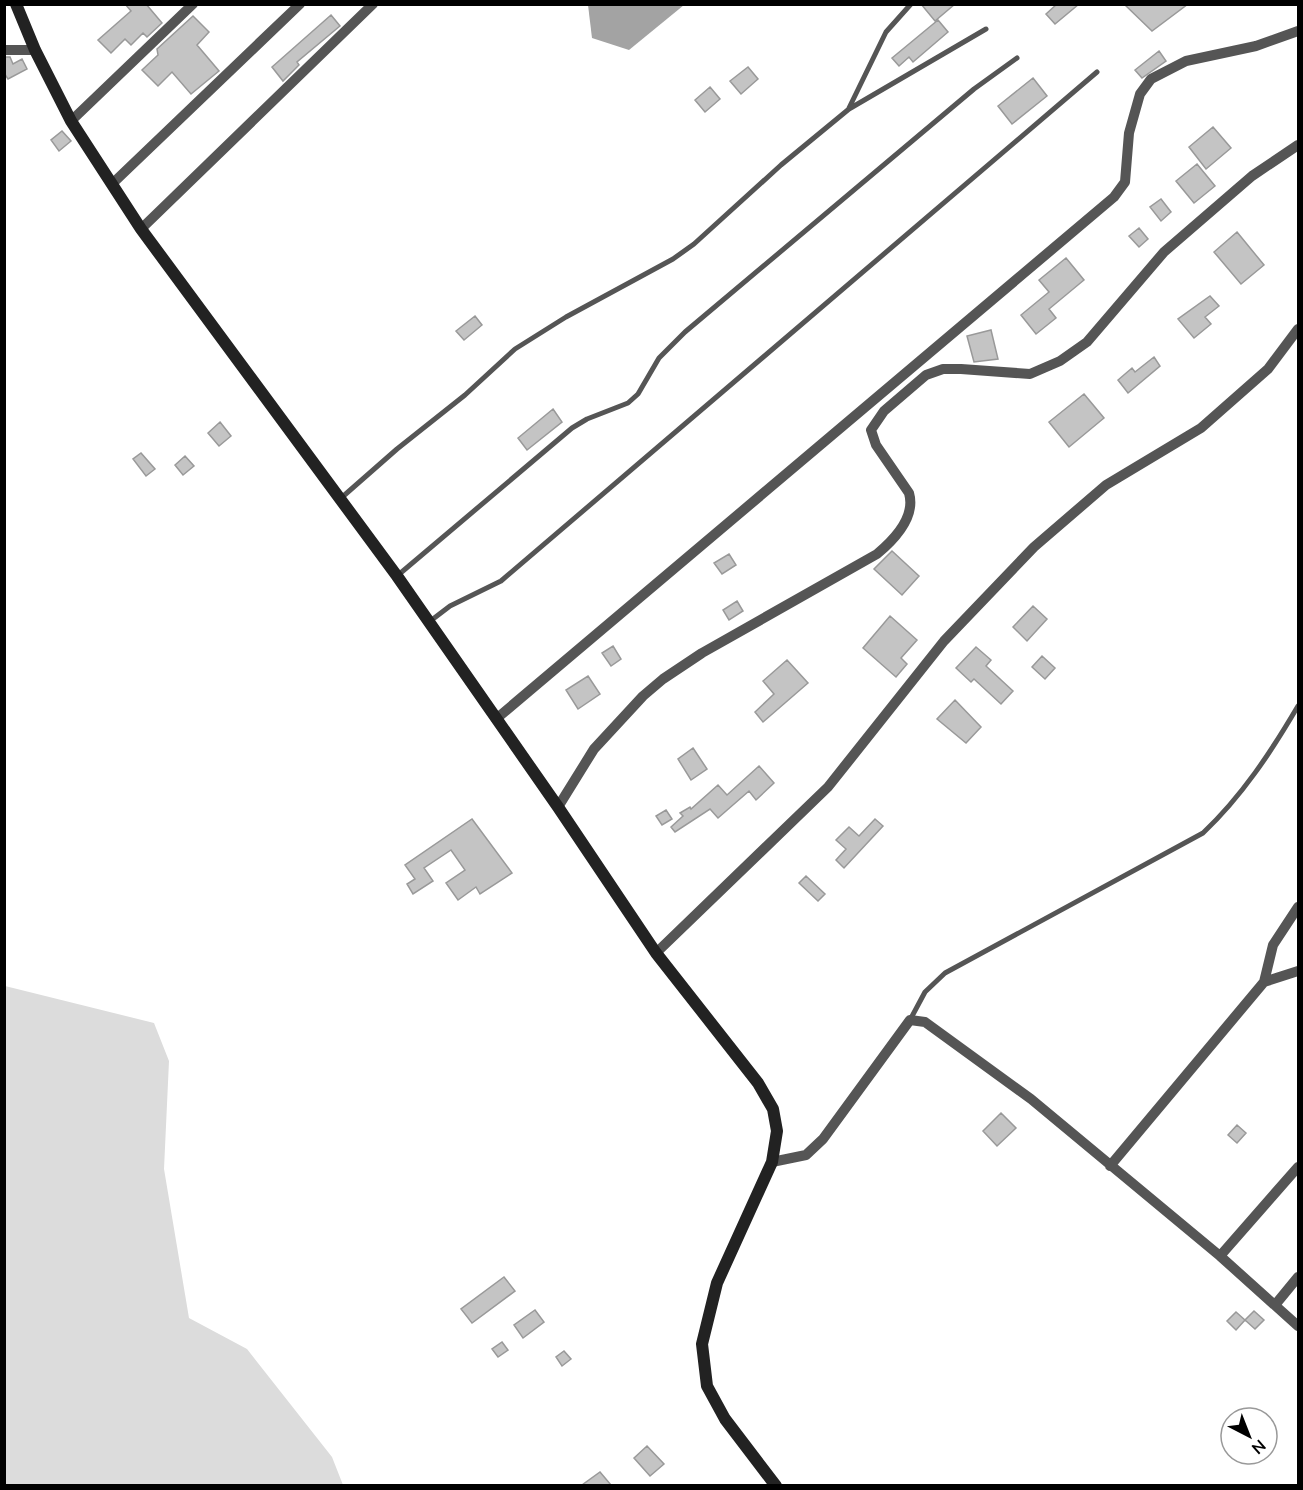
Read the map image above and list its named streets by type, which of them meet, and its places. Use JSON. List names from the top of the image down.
{
  "north": "bottom right"
}
